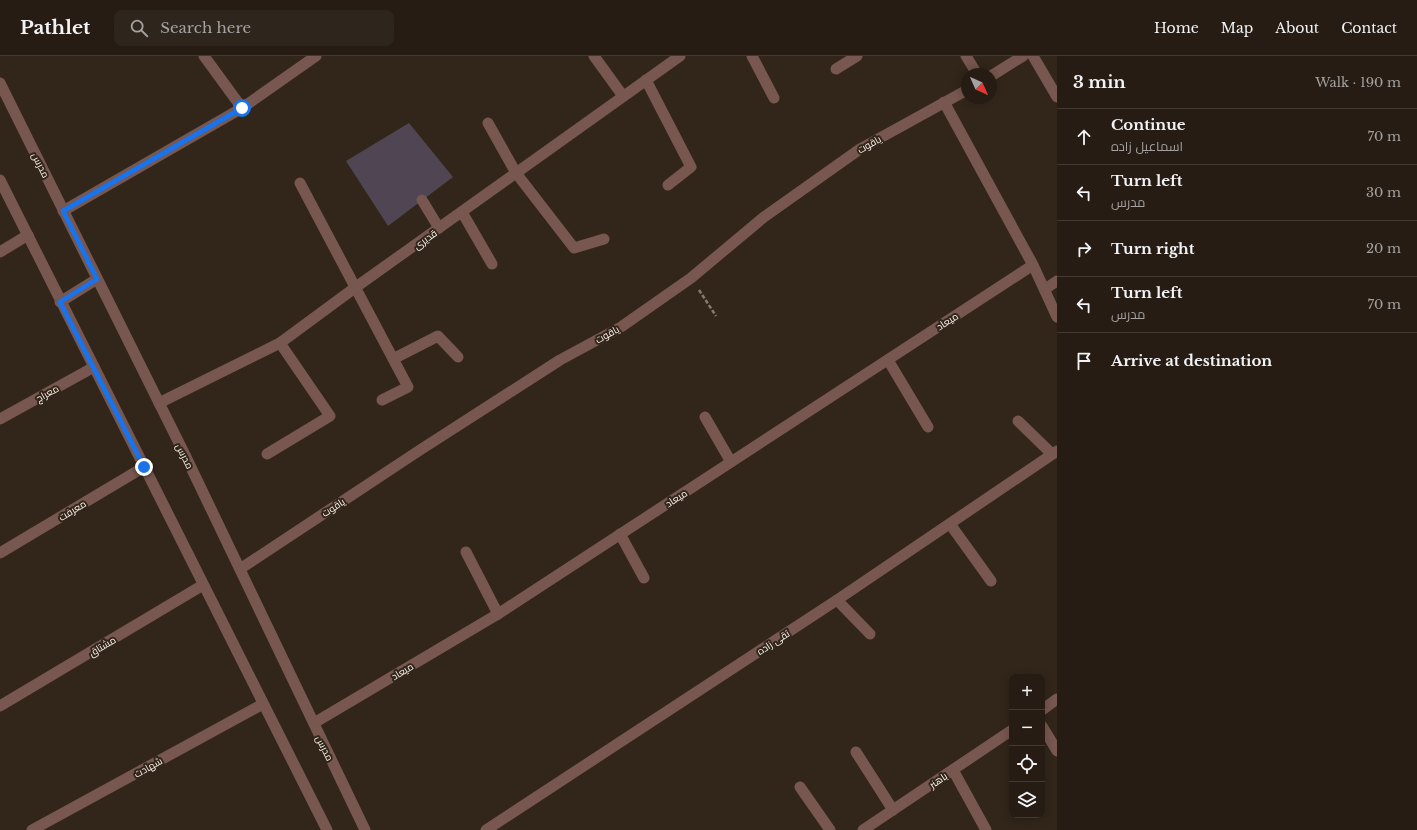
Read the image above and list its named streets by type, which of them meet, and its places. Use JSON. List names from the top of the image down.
{
  "streets": {
    "street": [
      "یاقوت",
      "مدرس",
      "قدیری",
      "میعاد",
      "معراج",
      "معرفت",
      "تقی زاده",
      "مشتاق",
      "شهادت",
      "باهنر"
    ]
  },
  "crossings": [
    ["یاقوت", "مدرس"],
    ["مدرس", "قدیری"],
    ["مدرس", "میعاد"]
  ],
  "north": "bottom right",
  "page": {
    "header": "Pathlet",
    "search": "Search here",
    "nav": [
      "Home",
      "Map",
      "About",
      "Contact"
    ],
    "heading": ["3 min", "Walk · 190 m"],
    "list": [
      ["Continue", "اسماعیل زاده", "70 m"],
      ["Turn left", "مدرس", "30 m"],
      ["Turn right", "20 m"],
      ["Turn left", "مدرس", "70 m"],
      "Arrive at destination"
    ],
    "map_buttons": ["+", "−"]
  }
}
